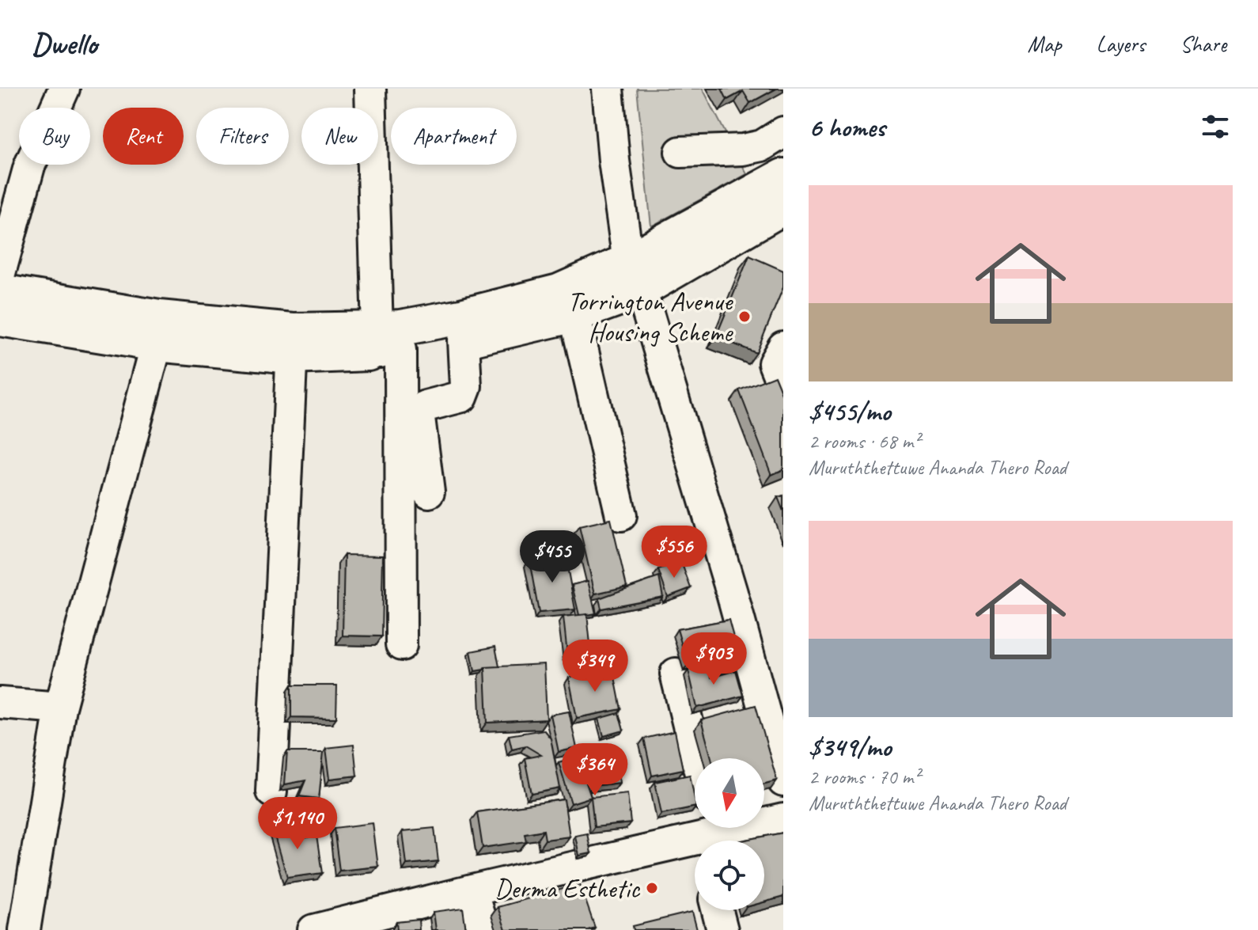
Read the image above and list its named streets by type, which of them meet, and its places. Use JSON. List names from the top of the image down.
{
  "places": ["Torrington Avenue Housing Scheme", "Derma Esthetic"],
  "north": "bottom",
  "page": {
    "header": "Dwello",
    "nav": ["Map", "Layers", "Share"],
    "heading": "6 homes",
    "chip": [
      "Buy",
      "Rent",
      "Filters",
      "New",
      "Apartment"
    ],
    "list": [
      {
        "name": "$455/mo",
        "note": "2 rooms · 68 m² · Muruththettuwe Ananda Thero Road"
      },
      {
        "name": "$349/mo",
        "note": "2 rooms · 70 m² · Muruththettuwe Ananda Thero Road"
      }
    ],
    "price": [
      "$556",
      "$455",
      "$903",
      "$349",
      "$364",
      "$1,140"
    ]
  }
}
